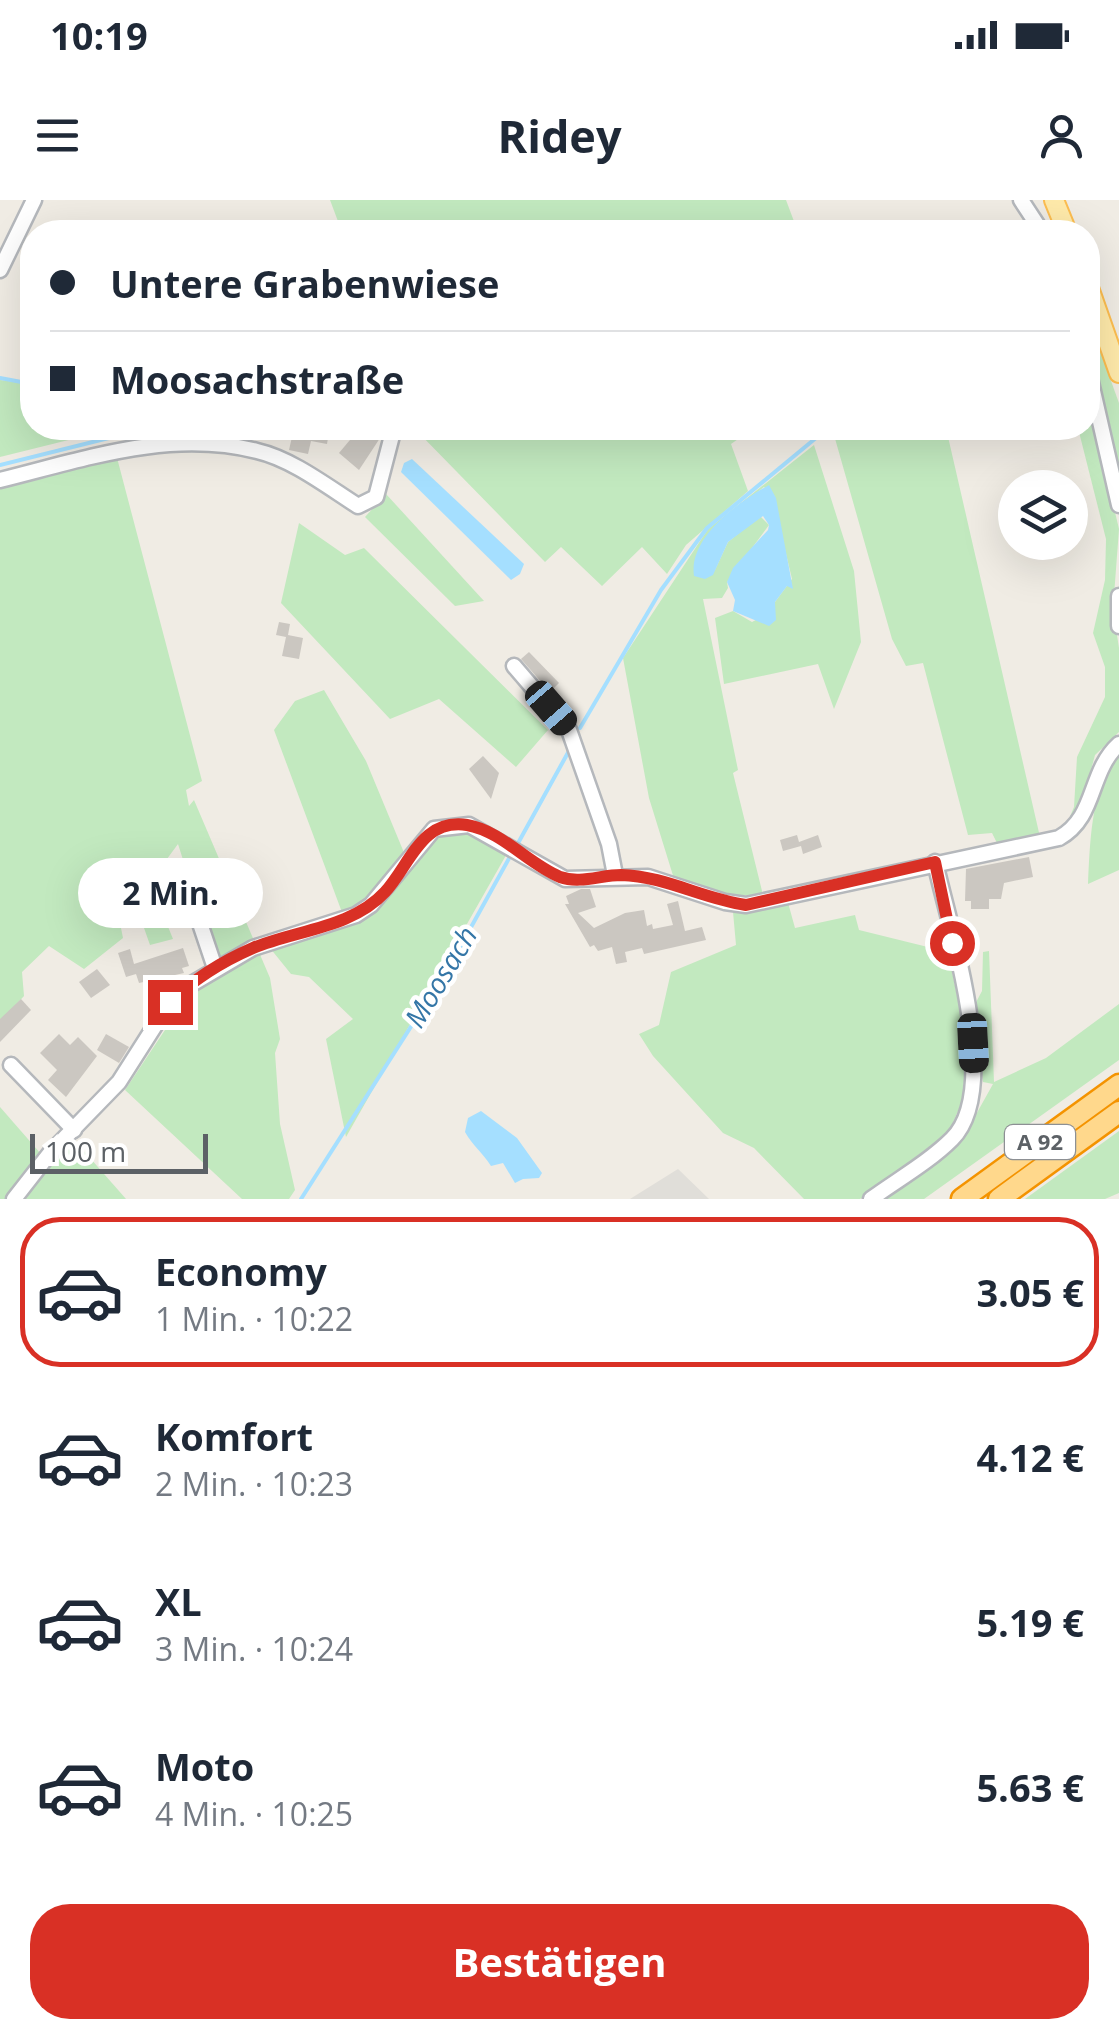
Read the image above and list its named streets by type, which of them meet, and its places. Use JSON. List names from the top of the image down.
{
  "streets": {
    "highway": ["A 92"]
  },
  "water": ["Moosach"],
  "scale_bar": "100 m",
  "page": {
    "status": "10:19",
    "header": "Ridey",
    "banner": ["Untere Grabenwiese", "Moosachstraße"],
    "bubble": "2 Min.",
    "scale": "100 m",
    "list": [
      {
        "name": "Economy",
        "note": "1 Min. · 10:22",
        "value": "3.05 €"
      },
      {
        "name": "Komfort",
        "note": "2 Min. · 10:23",
        "value": "4.12 €"
      },
      {
        "name": "XL",
        "note": "3 Min. · 10:24",
        "value": "5.19 €"
      },
      {
        "name": "Moto",
        "note": "4 Min. · 10:25",
        "value": "5.63 €"
      }
    ],
    "buttons": "Bestätigen"
  }
}
